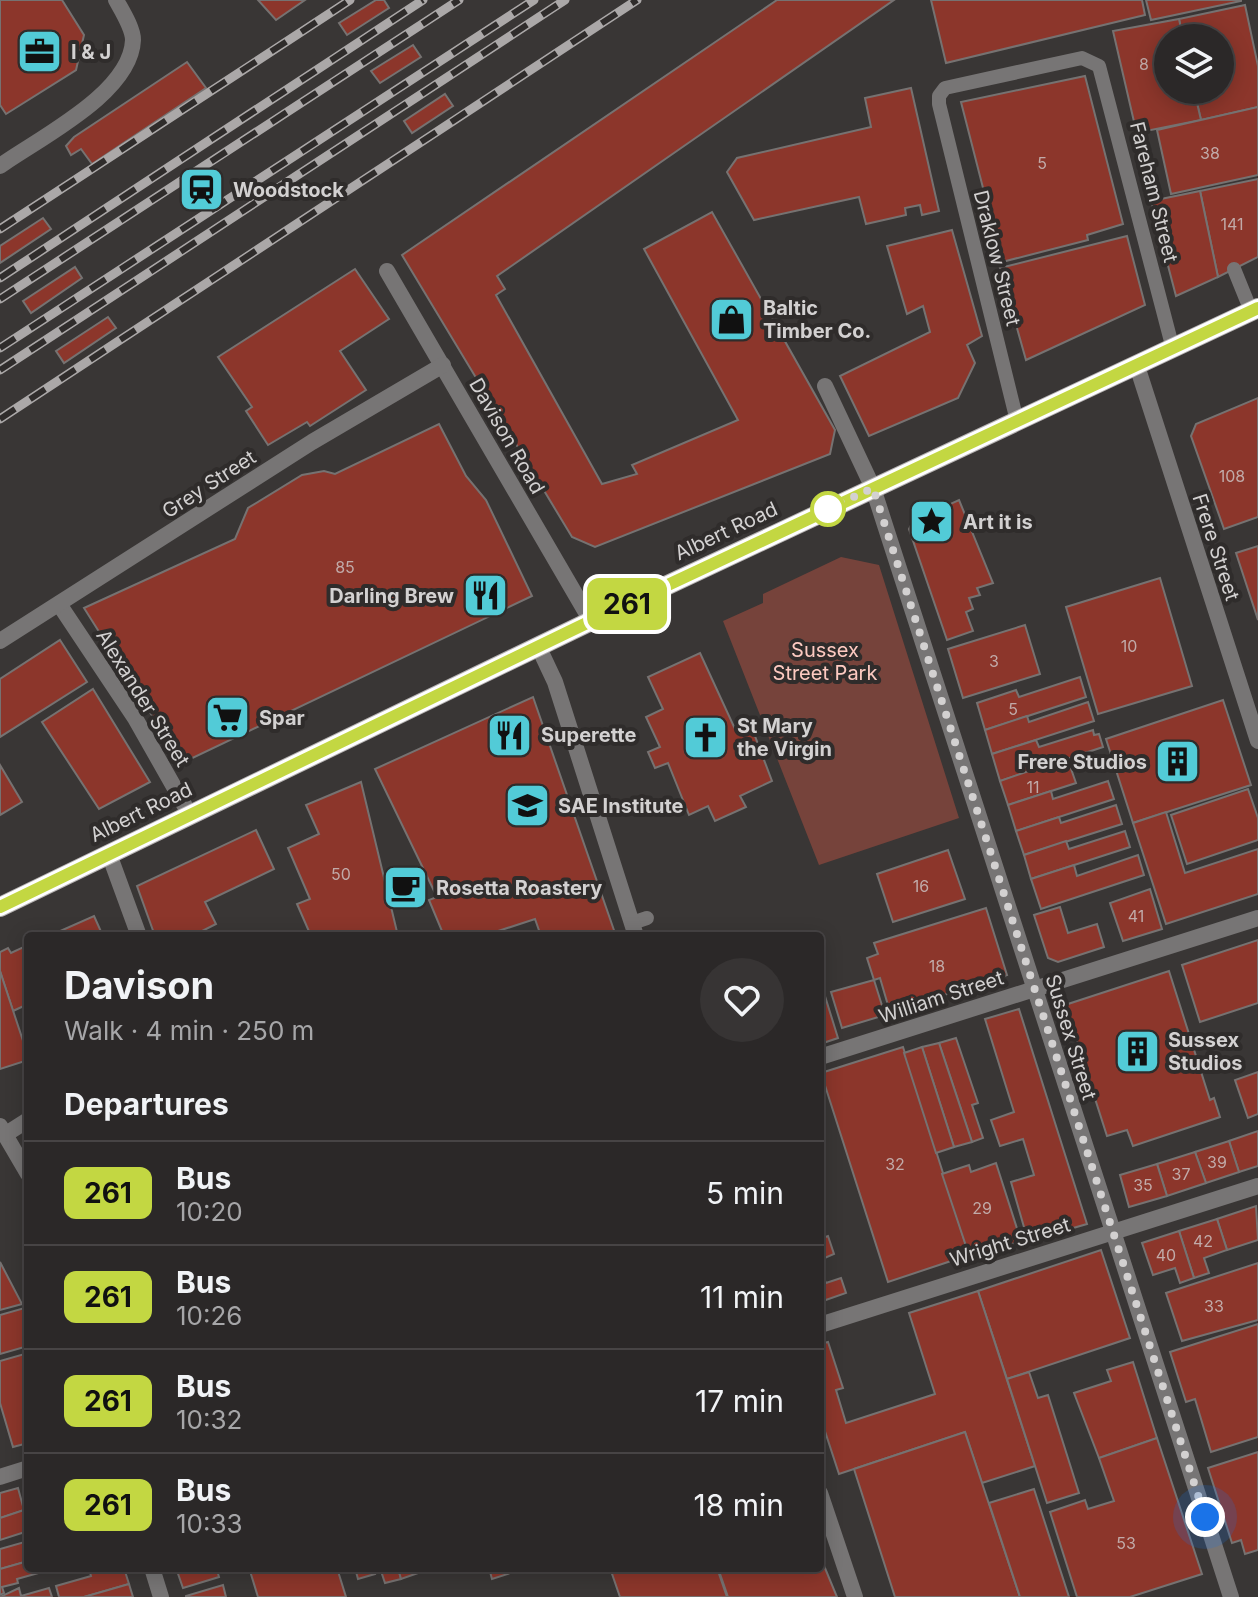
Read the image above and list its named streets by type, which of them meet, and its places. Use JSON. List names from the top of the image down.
{
  "streets": {
    "main road": ["Albert Road"],
    "street": [
      "Davison Road",
      "Grey Street",
      "Frere Street",
      "Alexander Street",
      "William Street",
      "Sussex Street",
      "Wright Street"
    ],
    "lane": ["Fareham Street", "Draklow Street"]
  },
  "crossings": [
    ["Fareham Street", "Draklow Street"],
    ["Fareham Street", "Albert Road"],
    ["Draklow Street", "Albert Road"],
    ["Davison Road", "Grey Street"],
    ["Davison Road", "Albert Road"],
    ["Grey Street", "Alexander Street"],
    ["Albert Road", "Frere Street"],
    ["Albert Road", "Alexander Street"],
    ["Albert Road", "Sussex Street"],
    ["William Street", "Sussex Street"],
    ["Sussex Street", "Wright Street"]
  ],
  "parks": ["Sussex Street Park"],
  "places": {
    "office": ["I & J"],
    "station": ["Woodstock"],
    "shop": ["Baltic Timber Co."],
    "place": ["Art it is"],
    "restaurant": ["Darling Brew", "Superette"],
    "supermarket": ["Spar"],
    "church": ["St Mary the Virgin"],
    "building": ["Frere Studios", "Sussex Studios"],
    "school or university": ["SAE Institute"],
    "cafe": ["Rosetta Roastery"]
  },
  "lines": ["bus line 261"],
  "house_numbers": [
    "8",
    "38",
    "5",
    "141",
    "108",
    "85",
    "10",
    "3",
    "5",
    "11",
    "50",
    "16",
    "41",
    "18",
    "39",
    "32",
    "37",
    "35",
    "29",
    "42",
    "40",
    "33",
    "53"
  ],
  "page": {
    "on_map": "261",
    "heading": [
      ["Davison", "Walk · 4 min · 250 m"],
      "Departures"
    ],
    "list": [
      {
        "mark": "261",
        "name": "Bus",
        "note": "10:20",
        "value": "5 min"
      },
      {
        "mark": "261",
        "name": "Bus",
        "note": "10:26",
        "value": "11 min"
      },
      {
        "mark": "261",
        "name": "Bus",
        "note": "10:32",
        "value": "17 min"
      },
      {
        "mark": "261",
        "name": "Bus",
        "note": "10:33",
        "value": "18 min"
      }
    ]
  }
}
